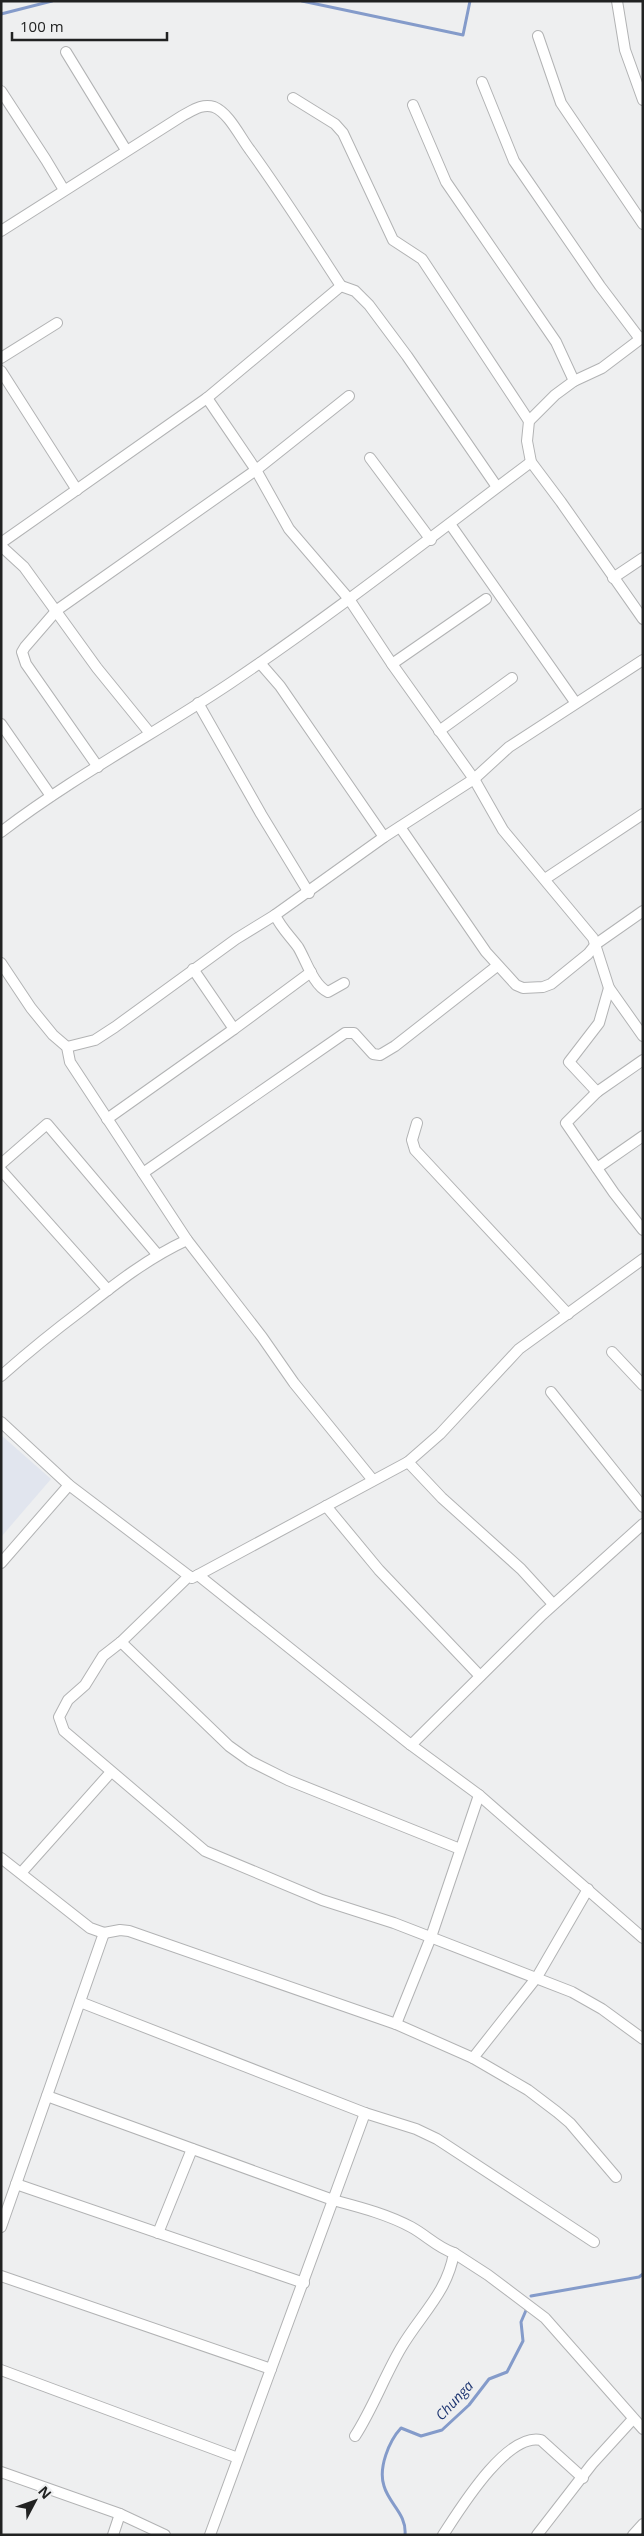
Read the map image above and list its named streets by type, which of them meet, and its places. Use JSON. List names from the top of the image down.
{
  "water": ["Chunga"],
  "scale_bar": "100 m",
  "north": "top right"
}
